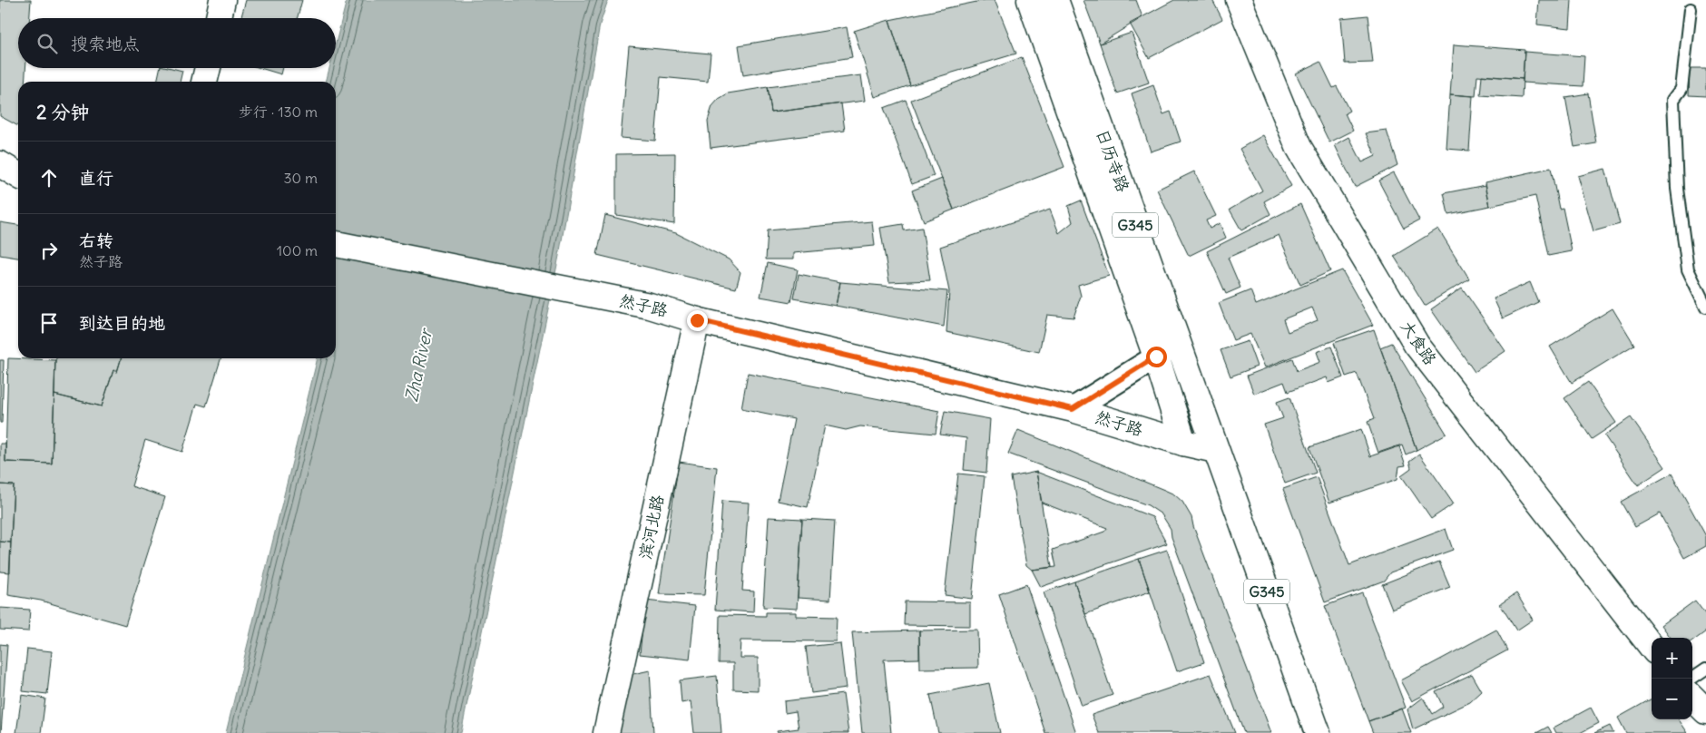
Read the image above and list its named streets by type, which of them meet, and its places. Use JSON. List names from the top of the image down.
{
  "streets": {
    "main road": [
      "日历寺路",
      "G345",
      "然子路",
      "大食路",
      "滨河北路"
    ]
  },
  "crossings": [
    ["日历寺路", "G345"],
    ["日历寺路", "然子路"],
    ["G345", "然子路"],
    ["然子路", "滨河北路"]
  ],
  "water": ["Zha River"],
  "page": {
    "search": "搜索地点",
    "heading": ["2 分钟", "步行 · 130 m"],
    "list": [
      ["直行", "30 m"],
      ["右转", "然子路", "100 m"],
      "到达目的地"
    ],
    "map_buttons": ["+", "−"]
  }
}
